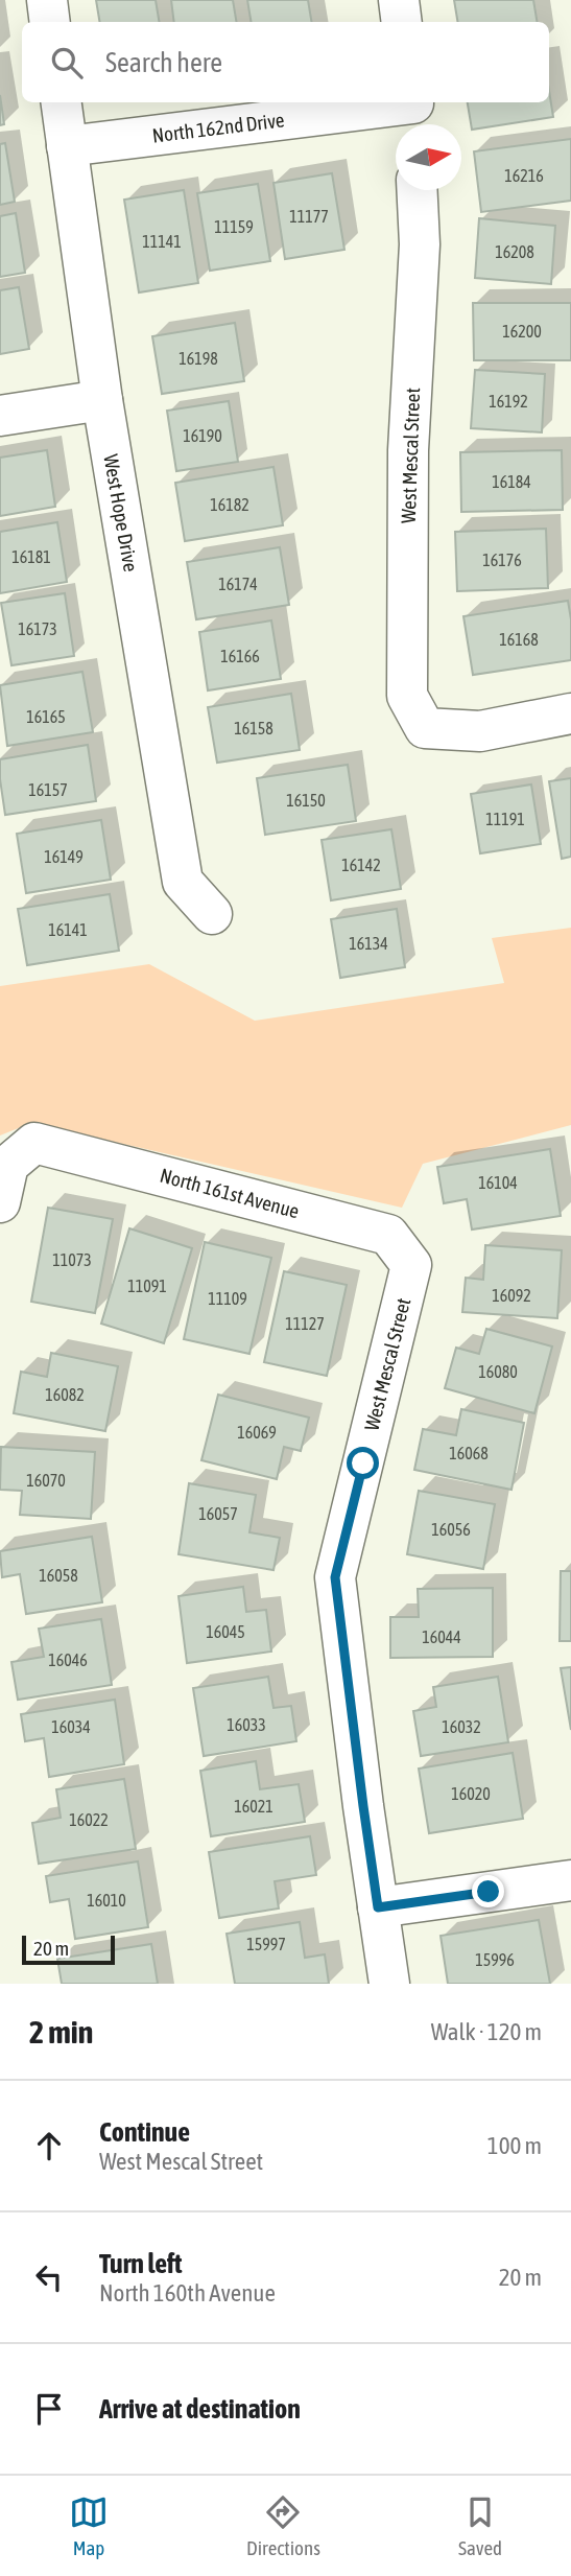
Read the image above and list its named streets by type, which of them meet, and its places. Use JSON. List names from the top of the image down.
{
  "streets": {
    "street": [
      "North 162nd Drive",
      "West Mescal Street",
      "West Hope Drive",
      "North 161st Avenue"
    ]
  },
  "crossings": [
    ["North 162nd Drive", "West Hope Drive"],
    ["West Mescal Street", "North 161st Avenue"]
  ],
  "house_numbers": [
    "16216",
    "11177",
    "11159",
    "11141",
    "16208",
    "16200",
    "16198",
    "16192",
    "16190",
    "16184",
    "16182",
    "16181",
    "16176",
    "16174",
    "16173",
    "16168",
    "16166",
    "16165",
    "16158",
    "16157",
    "16150",
    "11191",
    "16149",
    "16142",
    "16141",
    "16134",
    "16104",
    "11073",
    "11091",
    "16092",
    "11109",
    "11127",
    "16080",
    "16082",
    "16069",
    "16068",
    "16070",
    "16057",
    "16056",
    "16058",
    "16045",
    "16044",
    "16046",
    "16033",
    "16034",
    "16032",
    "16020",
    "16021",
    "16022",
    "16010",
    "15997",
    "15996"
  ],
  "scale_bar": "20 m",
  "north": "right",
  "page": {
    "search": "Search here",
    "scale": "20 m",
    "heading": ["2 min", "Walk · 120 m"],
    "list": [
      ["Continue", "West Mescal Street", "100 m"],
      ["Turn left", "North 160th Avenue", "20 m"],
      "Arrive at destination"
    ],
    "nav": ["Map", "Directions", "Saved"]
  }
}
